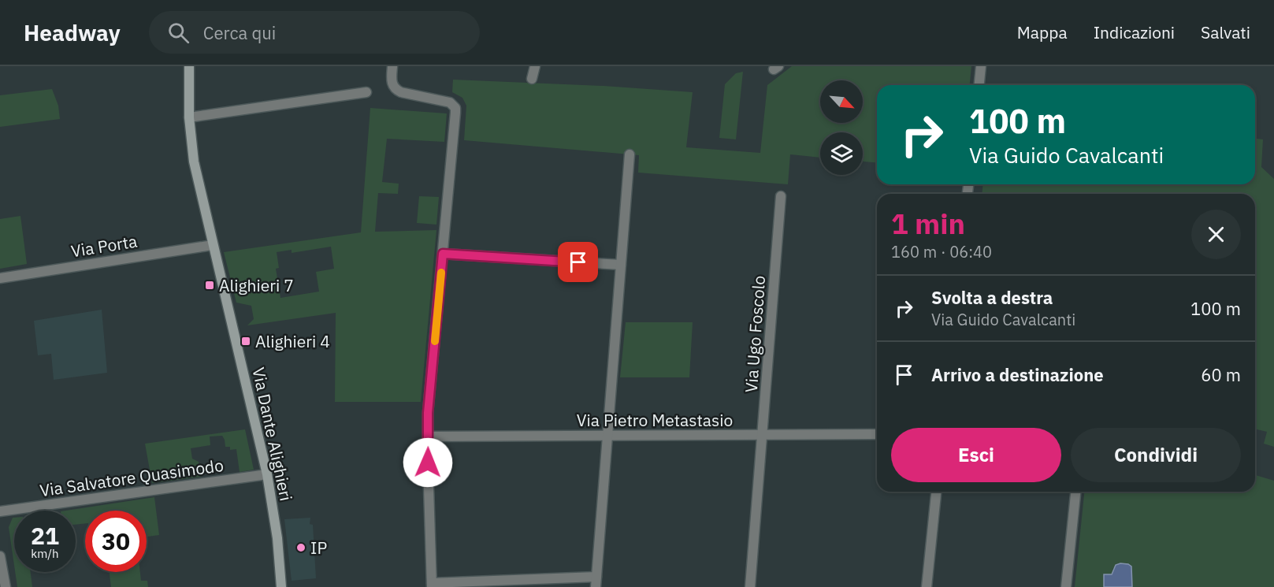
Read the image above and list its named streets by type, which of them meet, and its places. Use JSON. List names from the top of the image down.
{
  "streets": {
    "main road": ["Via Dante Alighieri"],
    "street": [
      "Via Porta",
      "Via Ugo Foscolo",
      "Via Pietro Metastasio",
      "Via Salvatore Quasimodo"
    ]
  },
  "crossings": [
    ["Via Porta", "Via Dante Alighieri"],
    ["Via Ugo Foscolo", "Via Pietro Metastasio"],
    ["Via Dante Alighieri", "Via Salvatore Quasimodo"]
  ],
  "places": {
    "transit": ["Alighieri 7", "Alighieri 4"],
    "other": ["IP"]
  },
  "north": "bottom right",
  "page": {
    "header": "Headway",
    "search": "Cerca qui",
    "nav": ["Mappa", "Indicazioni", "Salvati"],
    "turn": ["100 m", "Via Guido Cavalcanti"],
    "heading": ["1 min", "160 m · 06:40"],
    "list": [
      {
        "name": "Svolta a destra",
        "note": "Via Guido Cavalcanti",
        "value": "100 m"
      },
      {
        "name": "Arrivo a destinazione",
        "value": "60 m"
      }
    ],
    "buttons": ["Esci", "Condividi"],
    "speed": "21 km/h",
    "limit": "30"
  }
}
